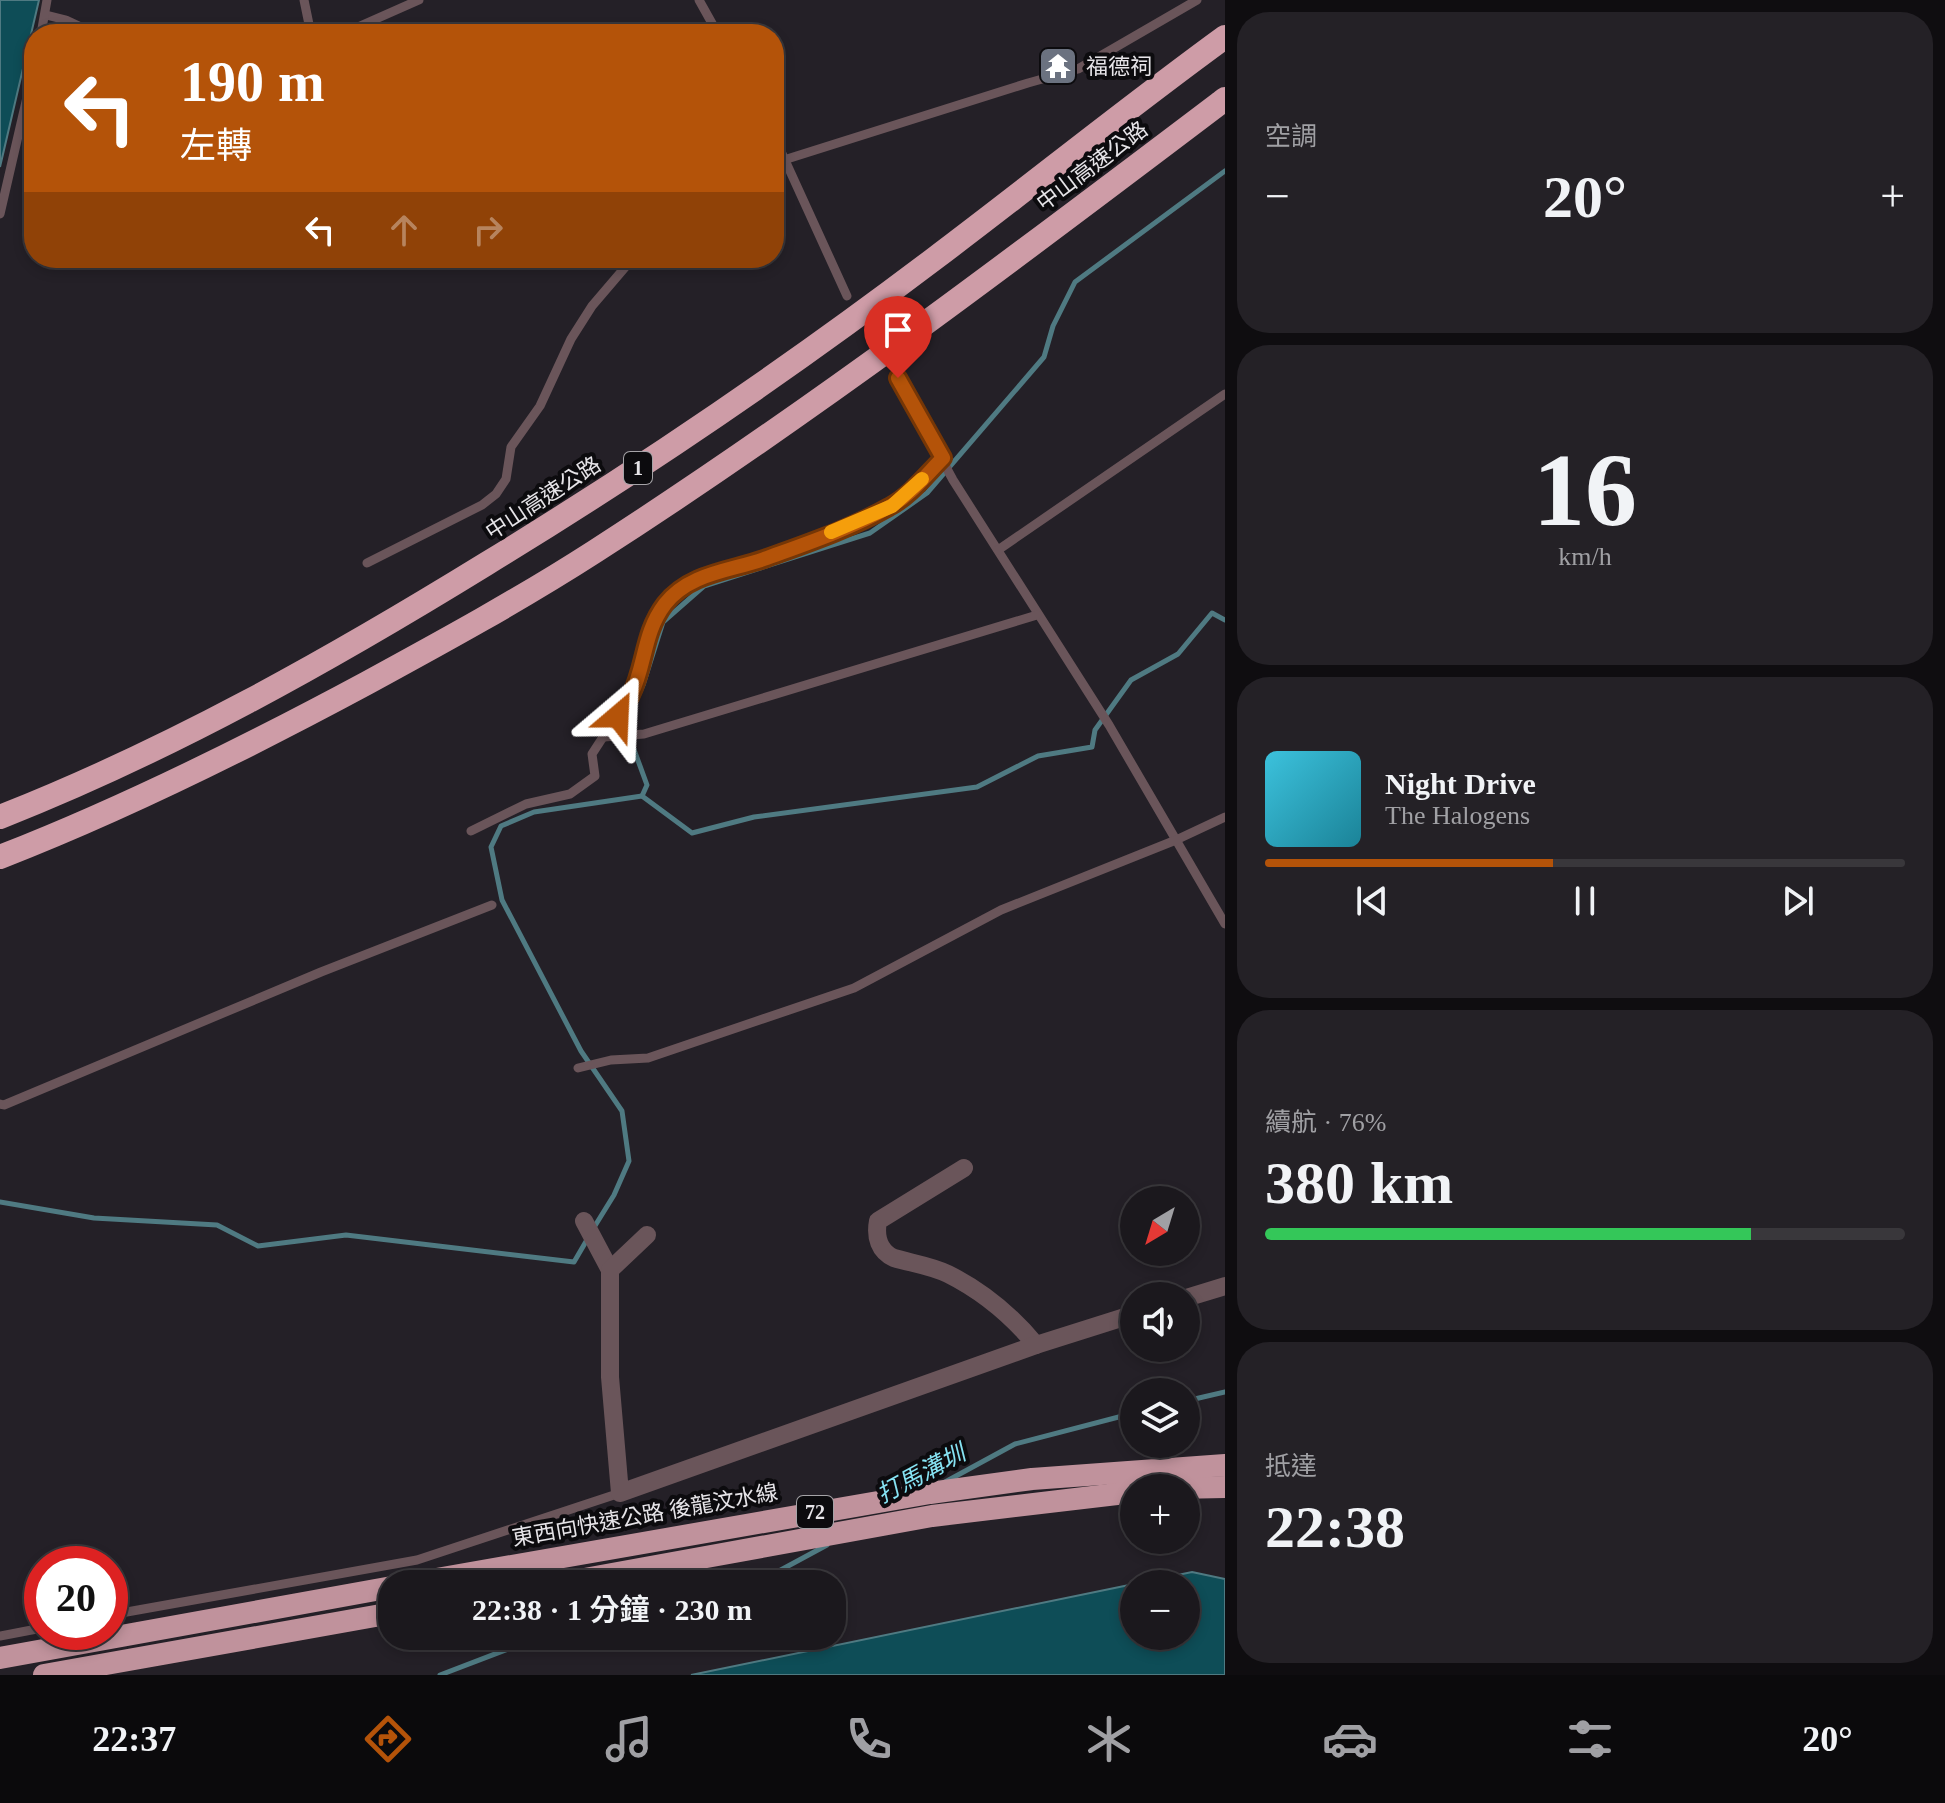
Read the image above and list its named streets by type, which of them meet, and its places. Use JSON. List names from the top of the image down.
{
  "streets": {
    "highway": [
      "中山高速公路",
      "1",
      "72",
      "東西向快速公路 後龍汶水線"
    ]
  },
  "water": ["打馬溝圳"],
  "places": {
    "temple": ["福德祠"]
  },
  "north": "bottom left",
  "page": {
    "tile": [
      "空調",
      ["16", "km/h"],
      ["續航 · 76%", "380 km"],
      ["抵達", "22:38"]
    ],
    "turn": ["190 m", "左轉"],
    "heat": ["−", "20°", "+"],
    "song": ["Night Drive", "The Halogens"],
    "map_buttons": ["+", "−"],
    "limit": "20",
    "trip": "22:38 · 1 分鐘 · 230 m",
    "tabs": ["22:37", "20°"]
  }
}
